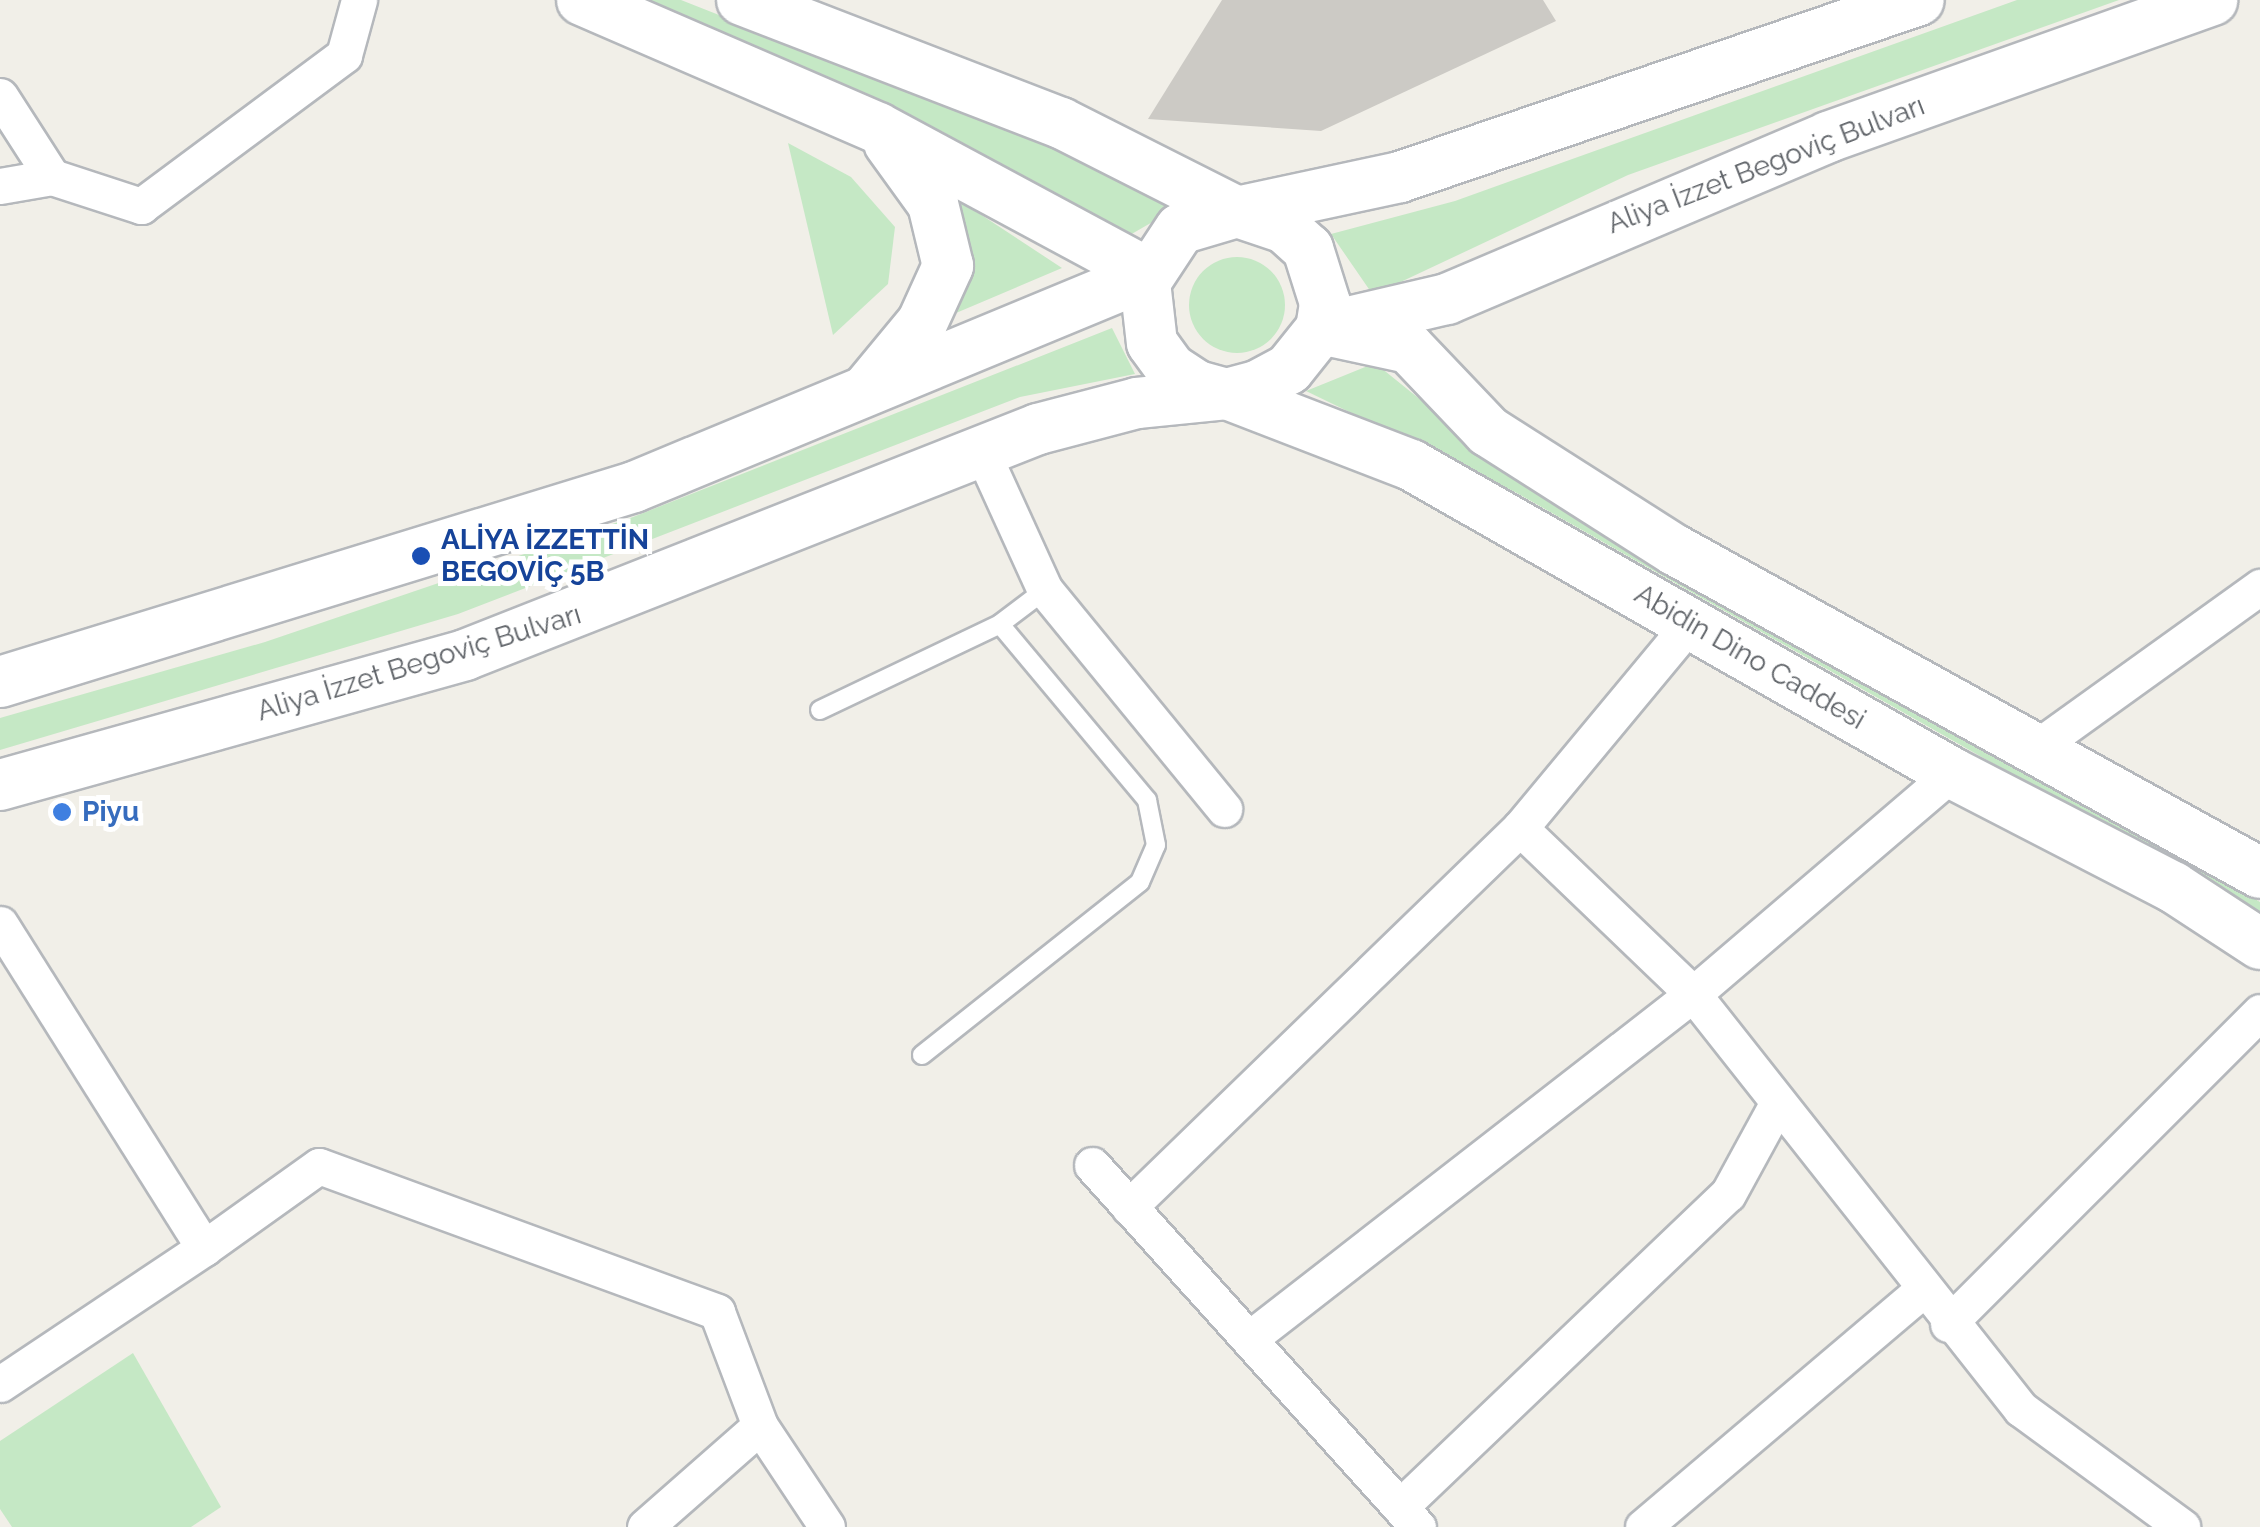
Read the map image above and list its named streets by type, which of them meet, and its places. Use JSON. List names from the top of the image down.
{
  "streets": {
    "main road": ["Aliya İzzet Begoviç Bulvarı", "Abidin Dino Caddesi"]
  },
  "crossings": [
    ["Aliya İzzet Begoviç Bulvarı", "Abidin Dino Caddesi"]
  ],
  "places": ["ALİYA İZZETTİN BEGOVİÇ 5B", "Piyu"]
}
